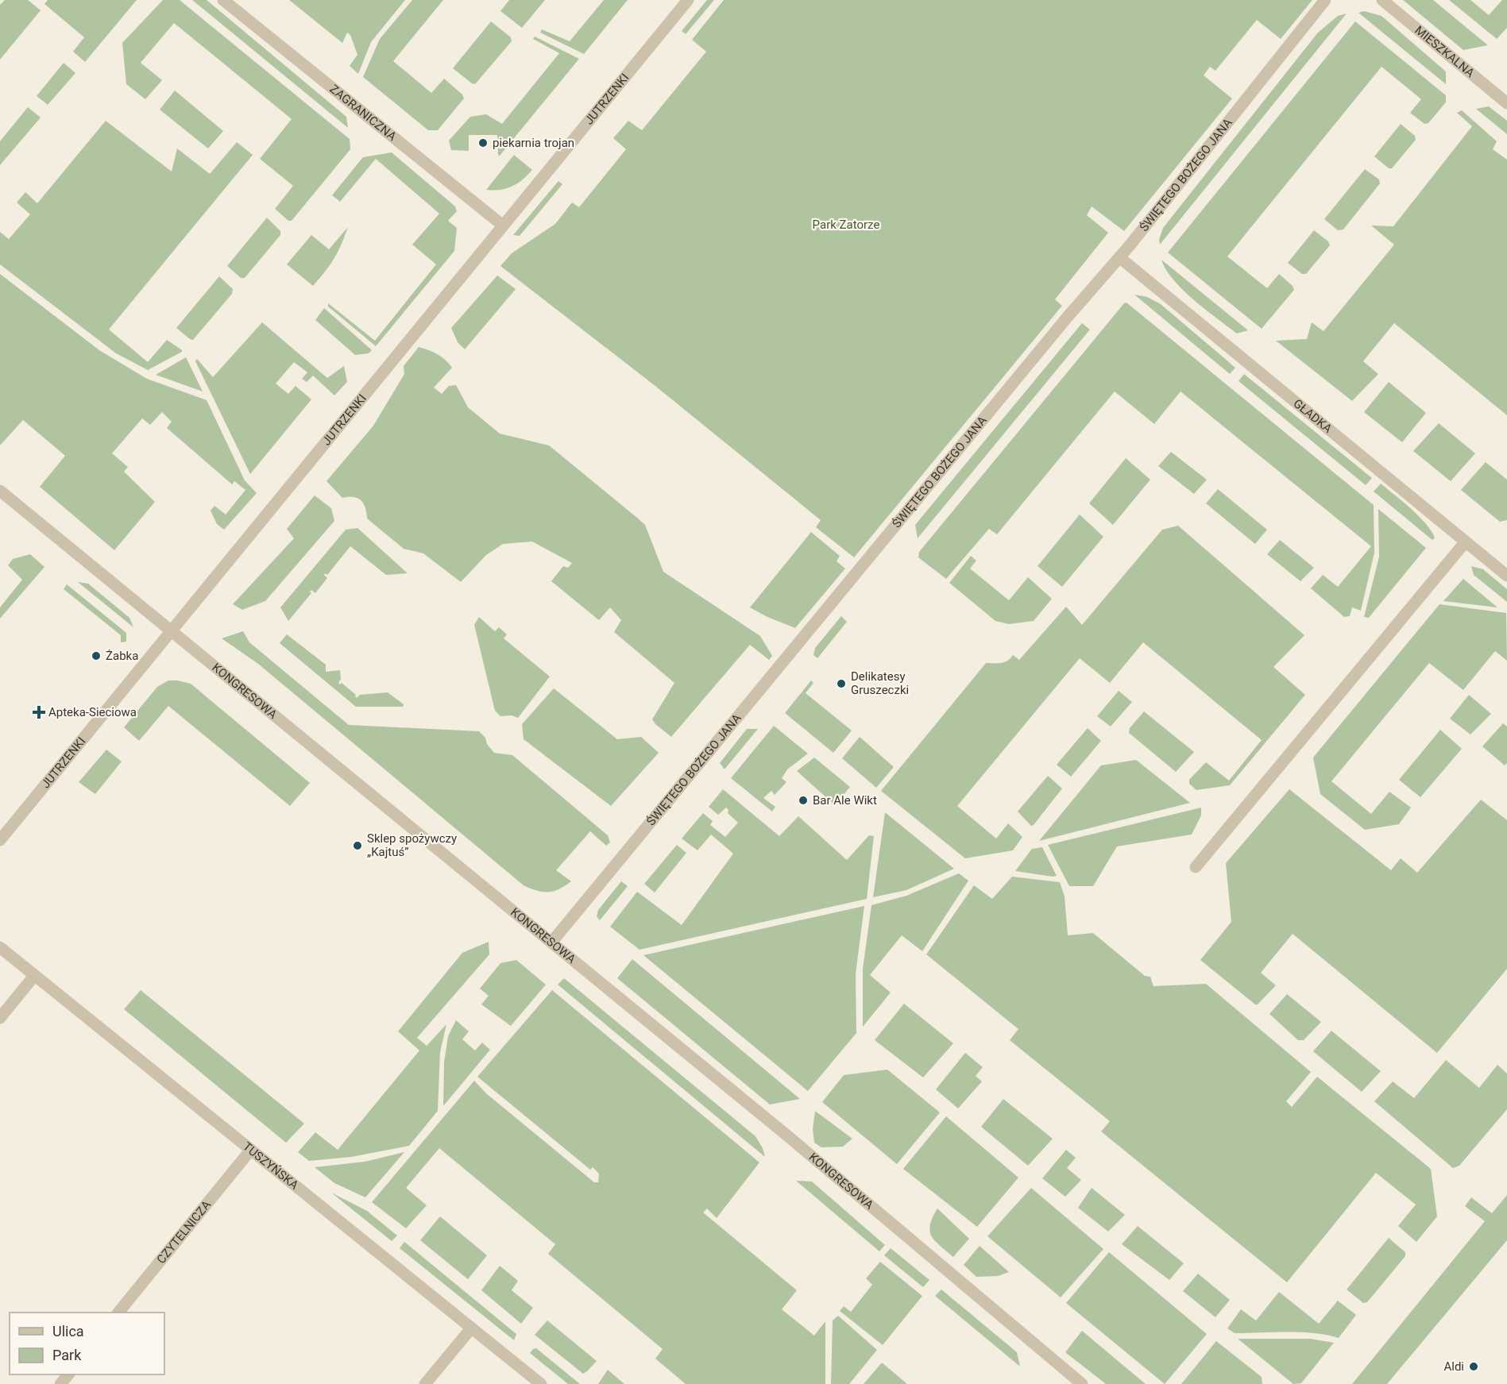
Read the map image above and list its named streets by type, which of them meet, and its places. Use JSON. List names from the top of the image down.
{
  "streets": {
    "street": [
      "MIESZKALNA",
      "JUTRZENKI",
      "ZAGRANICZNA",
      "ŚWIĘTEGO BOŻEGO JANA",
      "GŁADKA",
      "KONGRESOWA",
      "TUSZYŃSKA",
      "CZYTELNICZA"
    ]
  },
  "crossings": [
    ["JUTRZENKI", "ZAGRANICZNA"],
    ["JUTRZENKI", "KONGRESOWA"],
    ["ŚWIĘTEGO BOŻEGO JANA", "GŁADKA"],
    ["ŚWIĘTEGO BOŻEGO JANA", "KONGRESOWA"],
    ["TUSZYŃSKA", "CZYTELNICZA"]
  ],
  "parks": ["Park Zatorze"],
  "places": {
    "other": [
      "piekarnia trojan",
      "Żabka",
      "Delikatesy Gruszeczki",
      "Bar Ale Wikt",
      "Sklep spożywczy „Kajtuś”",
      "Aldi"
    ],
    "health": ["Apteka-Sieciowa"]
  },
  "legend": ["Ulica", "Park"]
}
